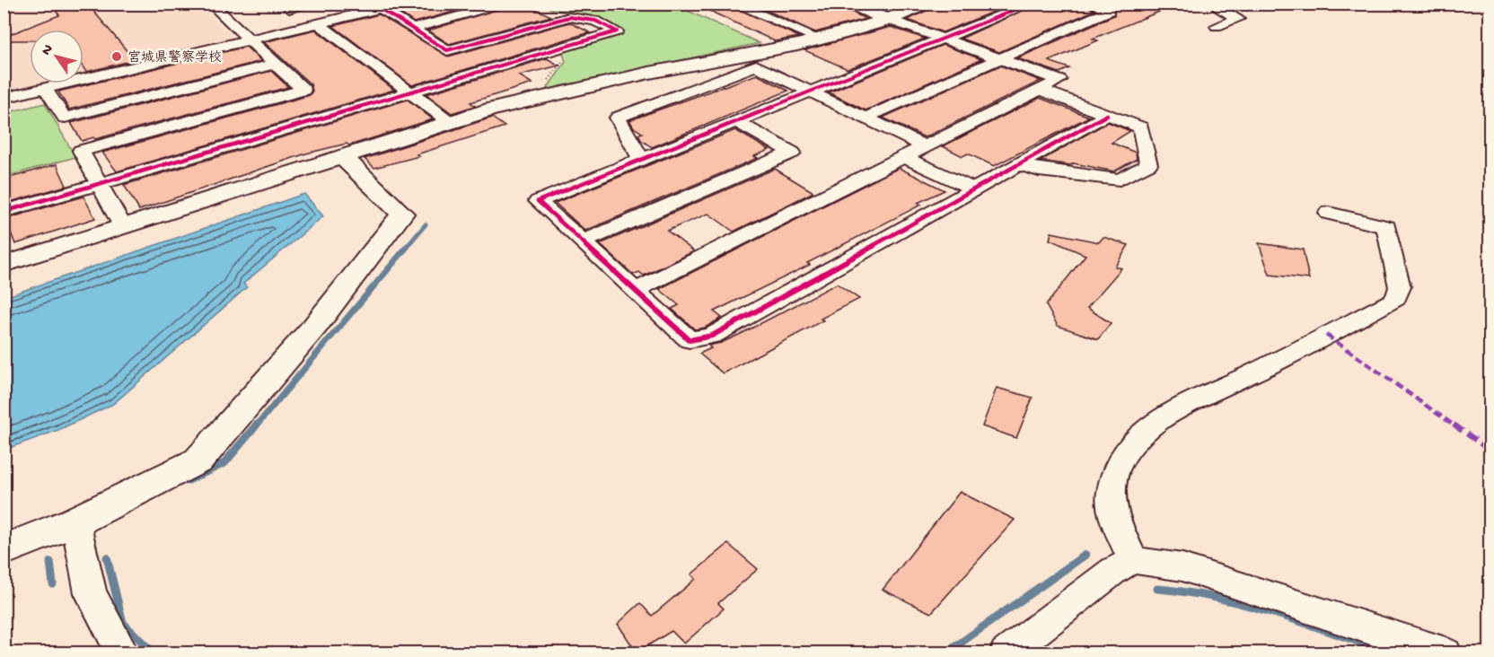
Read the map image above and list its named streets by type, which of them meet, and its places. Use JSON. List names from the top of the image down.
{
  "places": ["宮城県警察学校"],
  "north": "top left"
}
